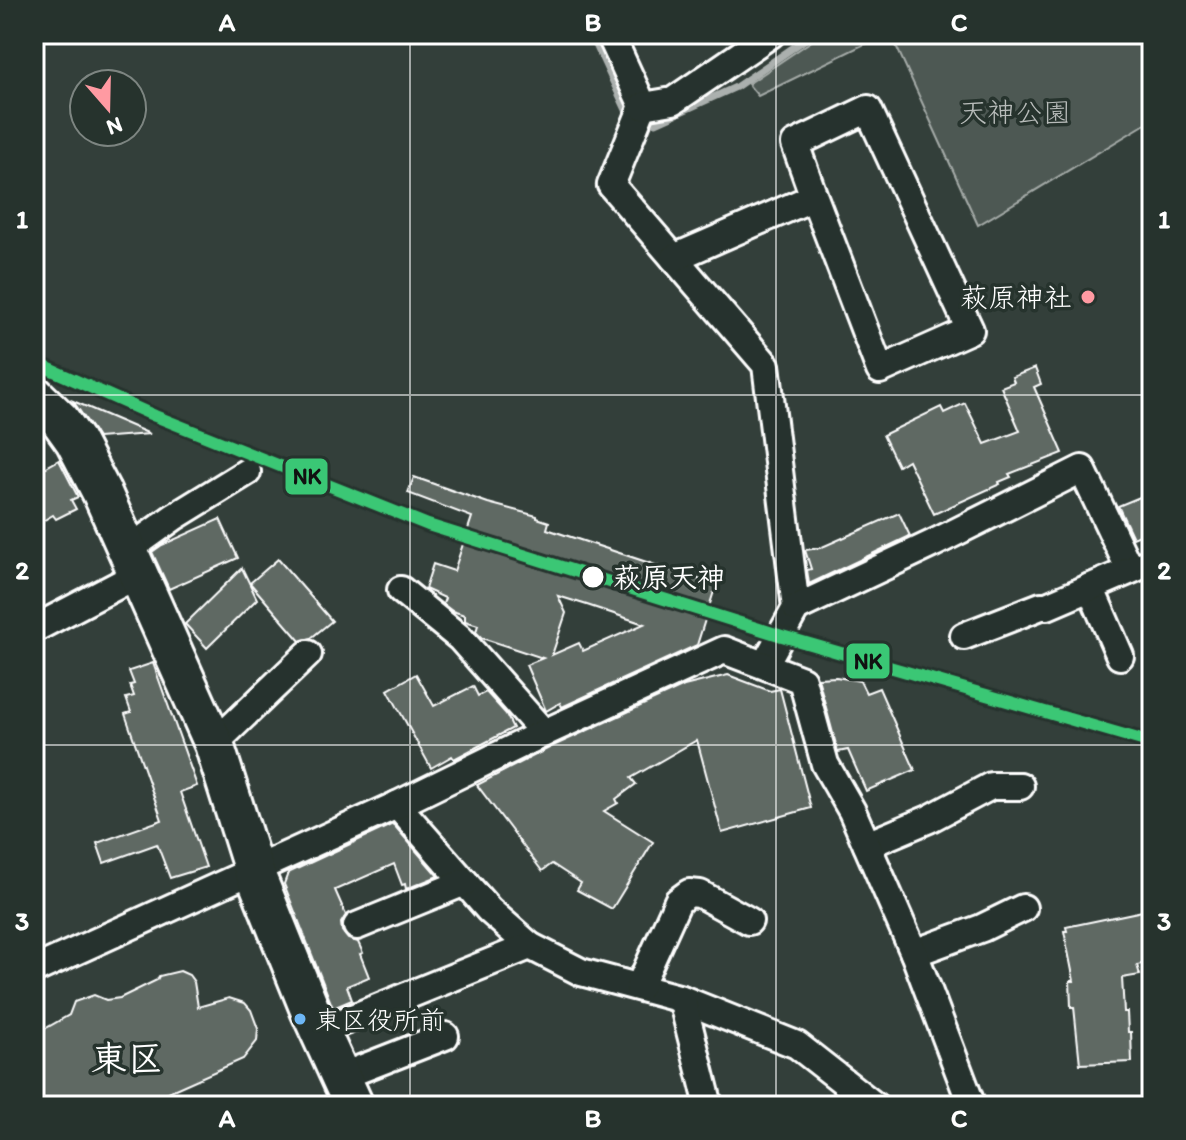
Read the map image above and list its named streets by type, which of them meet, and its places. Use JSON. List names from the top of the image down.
{
  "districts": ["東区"],
  "parks": ["天神公園"],
  "places": ["萩原神社", "萩原天神", "東区役所前"],
  "lines": ["transit line NK"],
  "north": "bottom",
  "grid": {
    "columns": ["A", "B", "C"],
    "rows": ["1", "2", "3"]
  }
}
